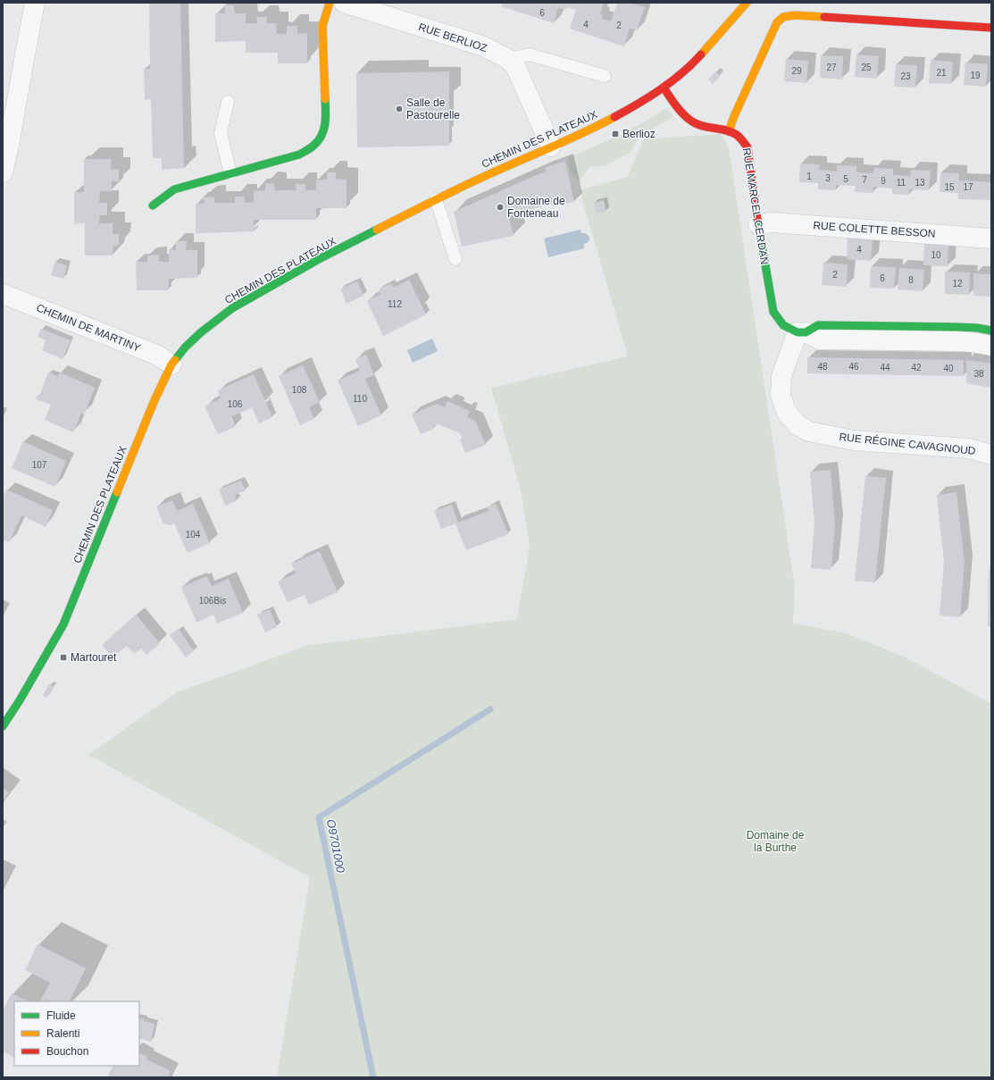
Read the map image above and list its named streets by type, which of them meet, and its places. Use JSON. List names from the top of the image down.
{
  "streets": {
    "street": [
      "RUE BERLIOZ",
      "CHEMIN DES PLATEAUX",
      "RUE MARCEL CERDAN",
      "RUE COLETTE BESSON",
      "CHEMIN DE MARTINY",
      "RUE RÉGINE CAVAGNOUD"
    ]
  },
  "crossings": [
    ["RUE BERLIOZ", "CHEMIN DES PLATEAUX"],
    ["CHEMIN DES PLATEAUX", "RUE MARCEL CERDAN"],
    ["CHEMIN DES PLATEAUX", "CHEMIN DE MARTINY"],
    ["RUE MARCEL CERDAN", "RUE COLETTE BESSON"],
    ["RUE MARCEL CERDAN", "RUE RÉGINE CAVAGNOUD"]
  ],
  "water": ["O9701000"],
  "parks": ["Domaine de la Burthe"],
  "places": {
    "other": ["Salle de Pastourelle", "Domaine de Fonteneau"],
    "transit": ["Berlioz", "Martouret"]
  },
  "house_numbers": [
    "6",
    "4",
    "2",
    "27",
    "25",
    "29",
    "21",
    "19",
    "23",
    "1",
    "3",
    "5",
    "7",
    "9",
    "11",
    "13",
    "15",
    "17",
    "4",
    "10",
    "2",
    "6",
    "8",
    "12",
    "112",
    "48",
    "46",
    "44",
    "42",
    "40",
    "38",
    "108",
    "110",
    "106",
    "107",
    "104",
    "106Bis"
  ],
  "legend": ["Fluide", "Ralenti", "Bouchon"]
}
